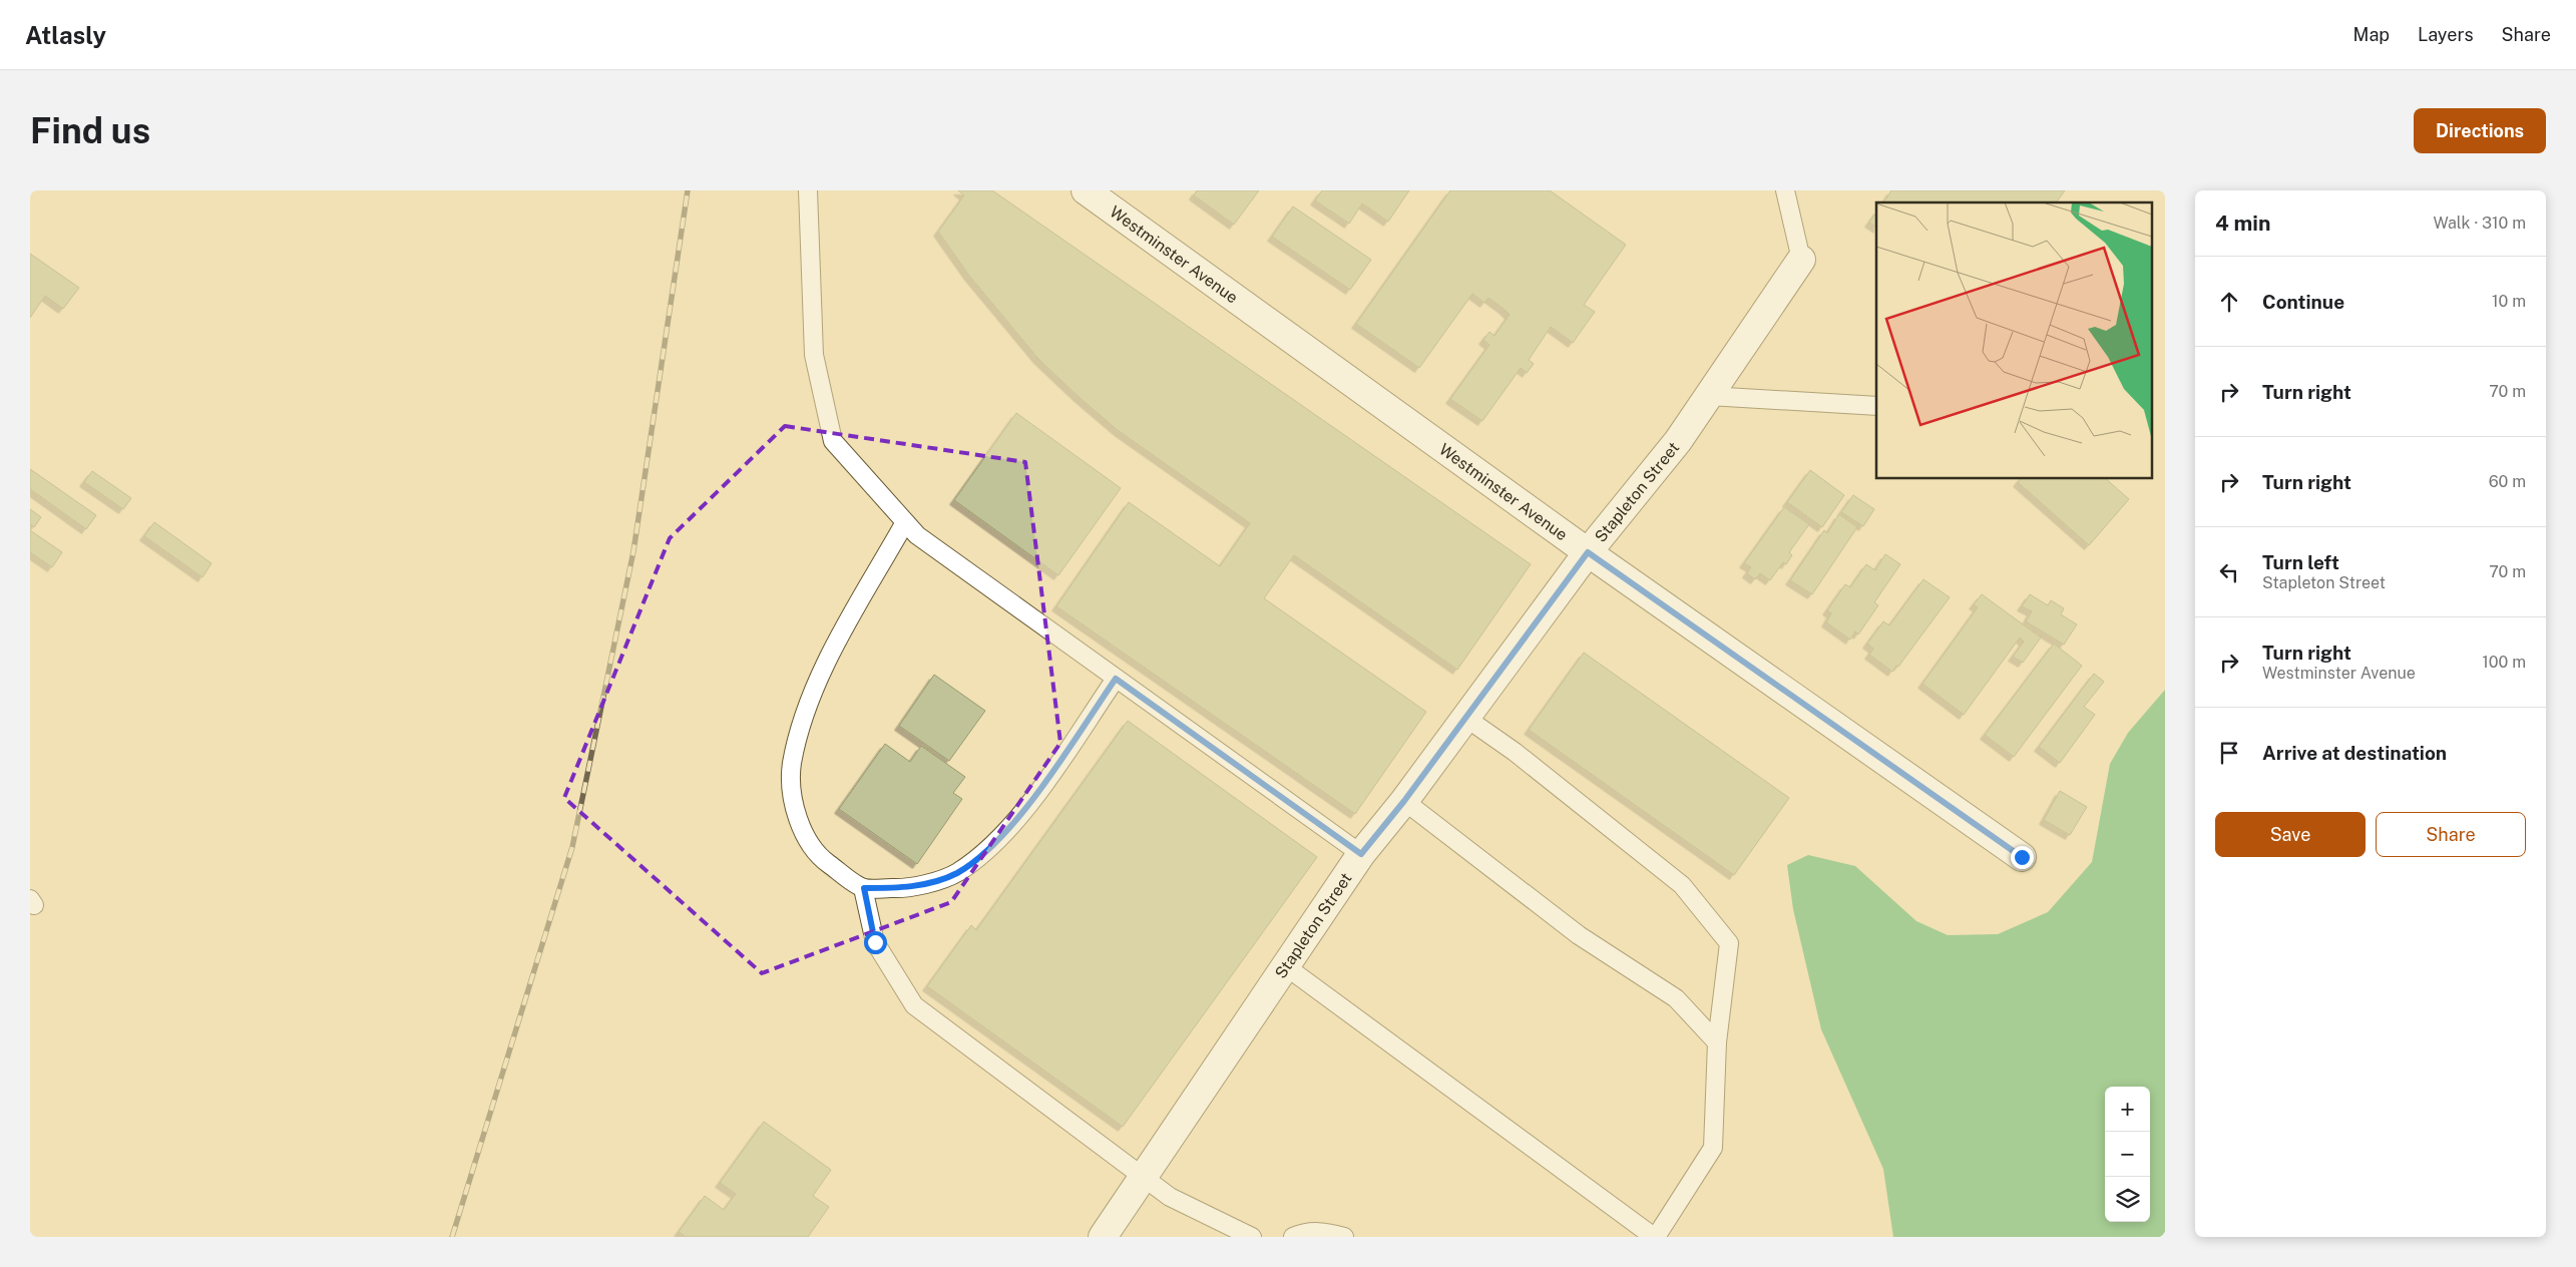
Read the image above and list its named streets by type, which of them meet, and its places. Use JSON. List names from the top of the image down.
{
  "streets": {
    "street": ["Westminster Avenue", "Stapleton Street"]
  },
  "crossings": [
    ["Westminster Avenue", "Stapleton Street"]
  ],
  "page": {
    "header": "Atlasly",
    "nav": ["Map", "Layers", "Share"],
    "buttons": [
      "Directions",
      ["Save", "Share"]
    ],
    "title": "Find us",
    "heading": ["4 min", "Walk · 310 m"],
    "list": [
      ["Continue", "10 m"],
      ["Turn right", "70 m"],
      ["Turn right", "60 m"],
      ["Turn left", "Stapleton Street", "70 m"],
      ["Turn right", "Westminster Avenue", "100 m"],
      "Arrive at destination"
    ],
    "map_buttons": ["+", "−"]
  }
}
